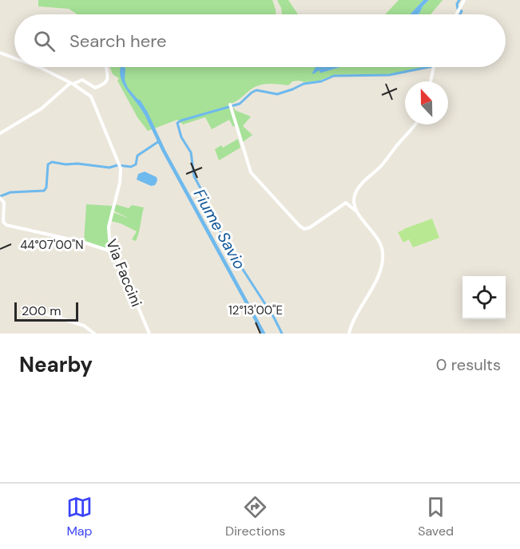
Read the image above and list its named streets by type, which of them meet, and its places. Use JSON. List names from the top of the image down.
{
  "streets": {
    "street": ["Via Faccini"]
  },
  "water": ["Fiume Savio"],
  "scale_bar": "200 m",
  "north": "top",
  "page": {
    "search": "Search here",
    "scale": "200 m",
    "heading": ["Nearby", "0 results"],
    "nav": ["Map", "Directions", "Saved"]
  },
  "coordinates": ["44°07'00\"N", "12°13'00\"E"]
}
